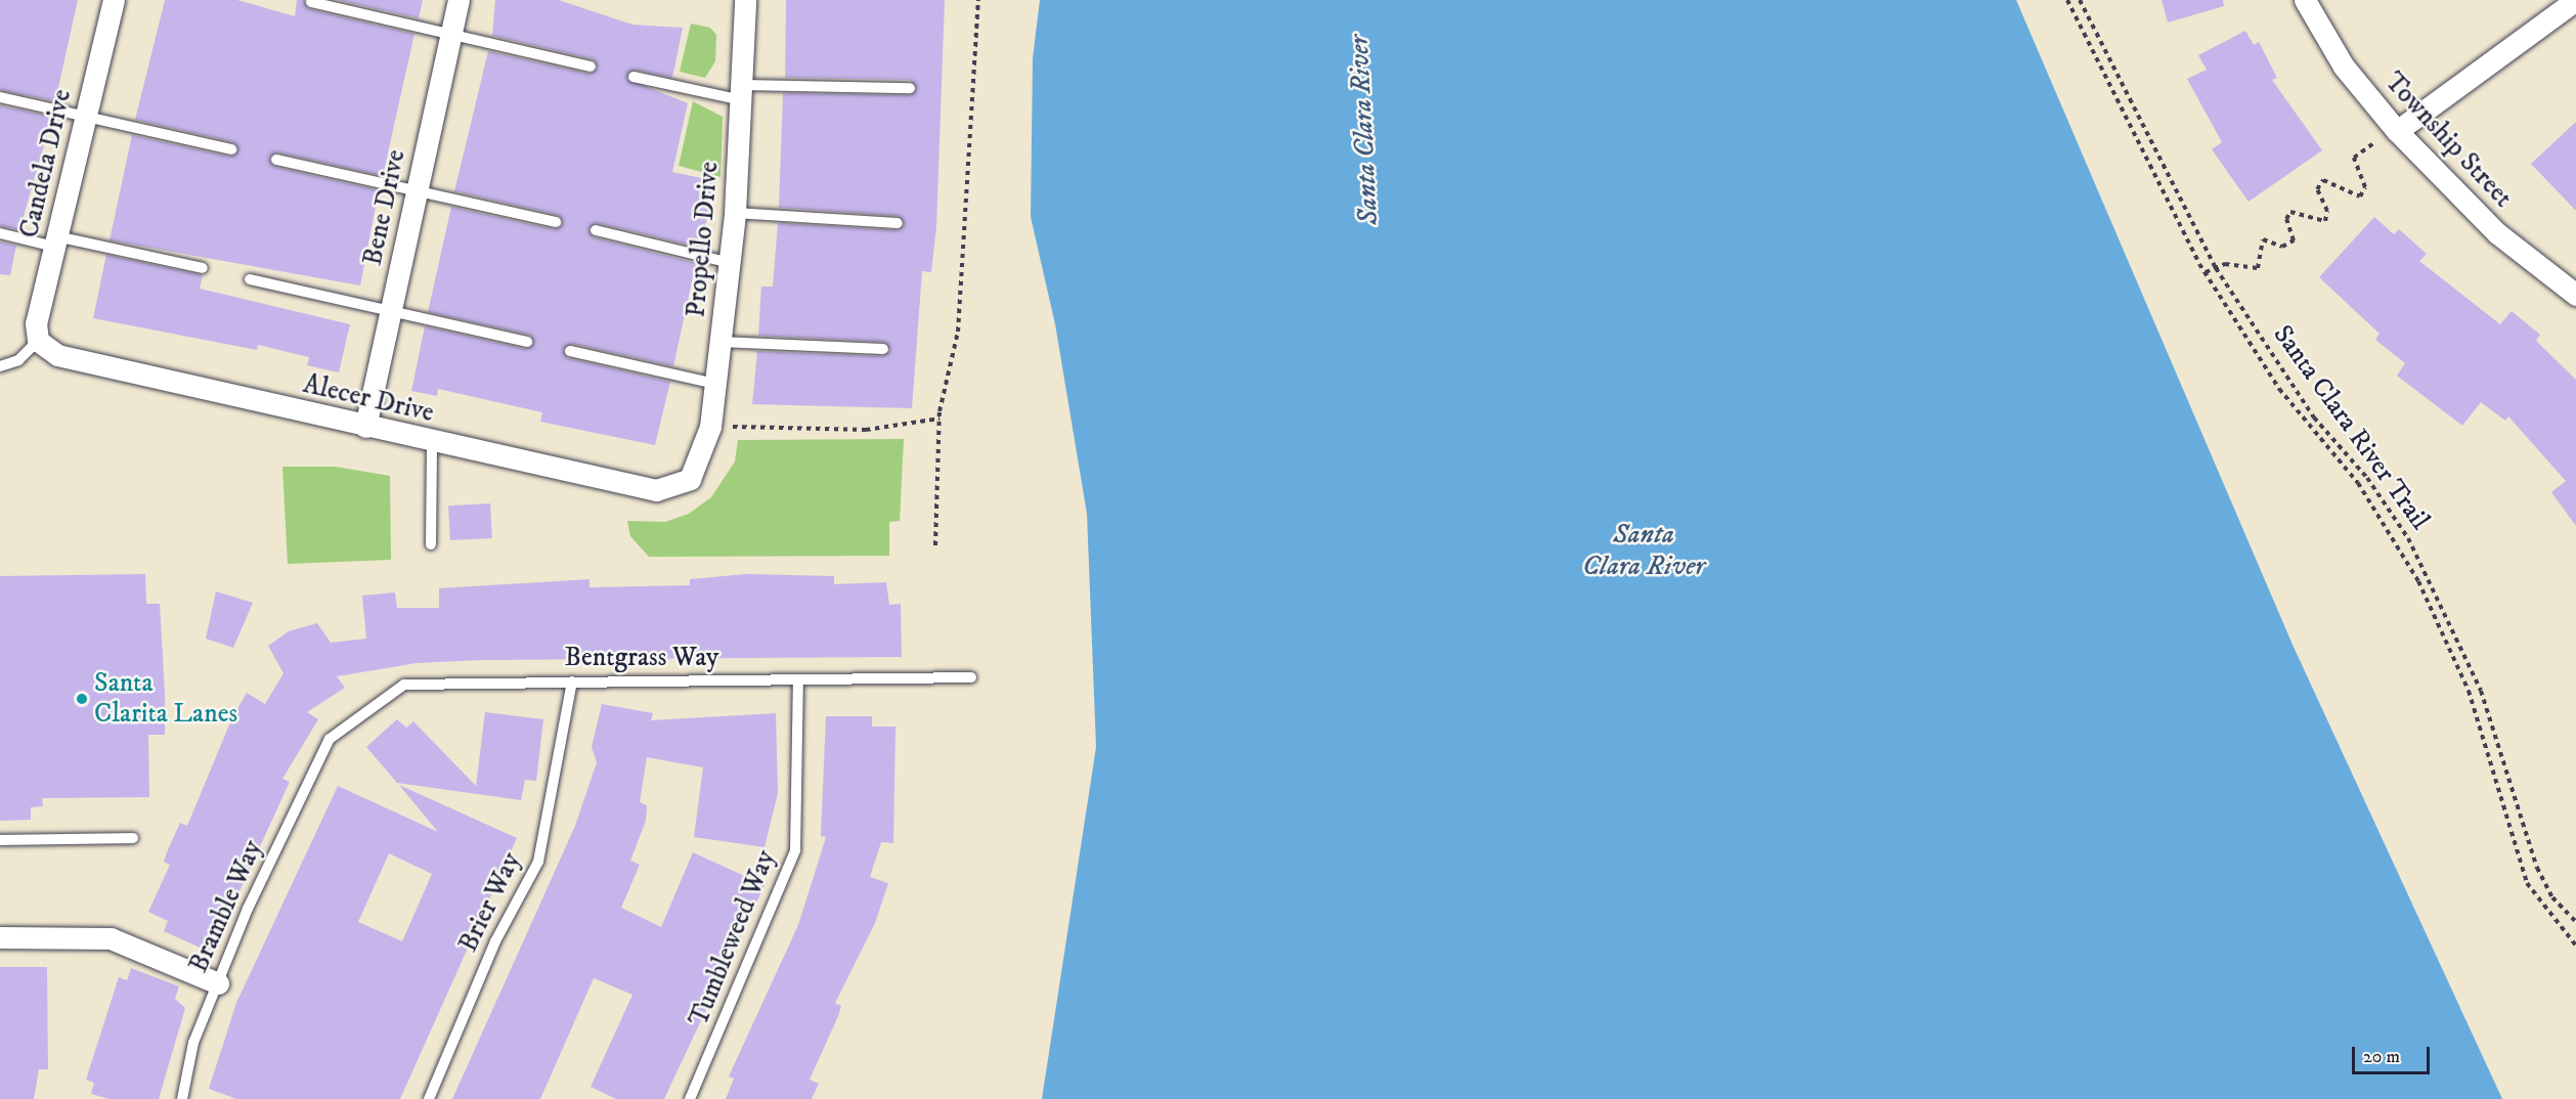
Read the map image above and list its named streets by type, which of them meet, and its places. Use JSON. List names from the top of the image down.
{
  "streets": {
    "street": [
      "Township Street",
      "Candela Drive",
      "Bene Drive",
      "Propello Drive",
      "Alecer Drive"
    ],
    "lane": [
      "Bentgrass Way",
      "Brier Way",
      "Bramble Way",
      "Tumbleweed Way"
    ],
    "path": ["Santa Clara River Trail"]
  },
  "crossings": [
    ["Candela Drive", "Alecer Drive"],
    ["Bene Drive", "Alecer Drive"],
    ["Propello Drive", "Alecer Drive"],
    ["Bentgrass Way", "Brier Way"],
    ["Bentgrass Way", "Bramble Way"],
    ["Bentgrass Way", "Tumbleweed Way"]
  ],
  "water": ["Santa Clara River"],
  "places": ["Santa Clarita Lanes"],
  "scale_bar": "20 m"
}
